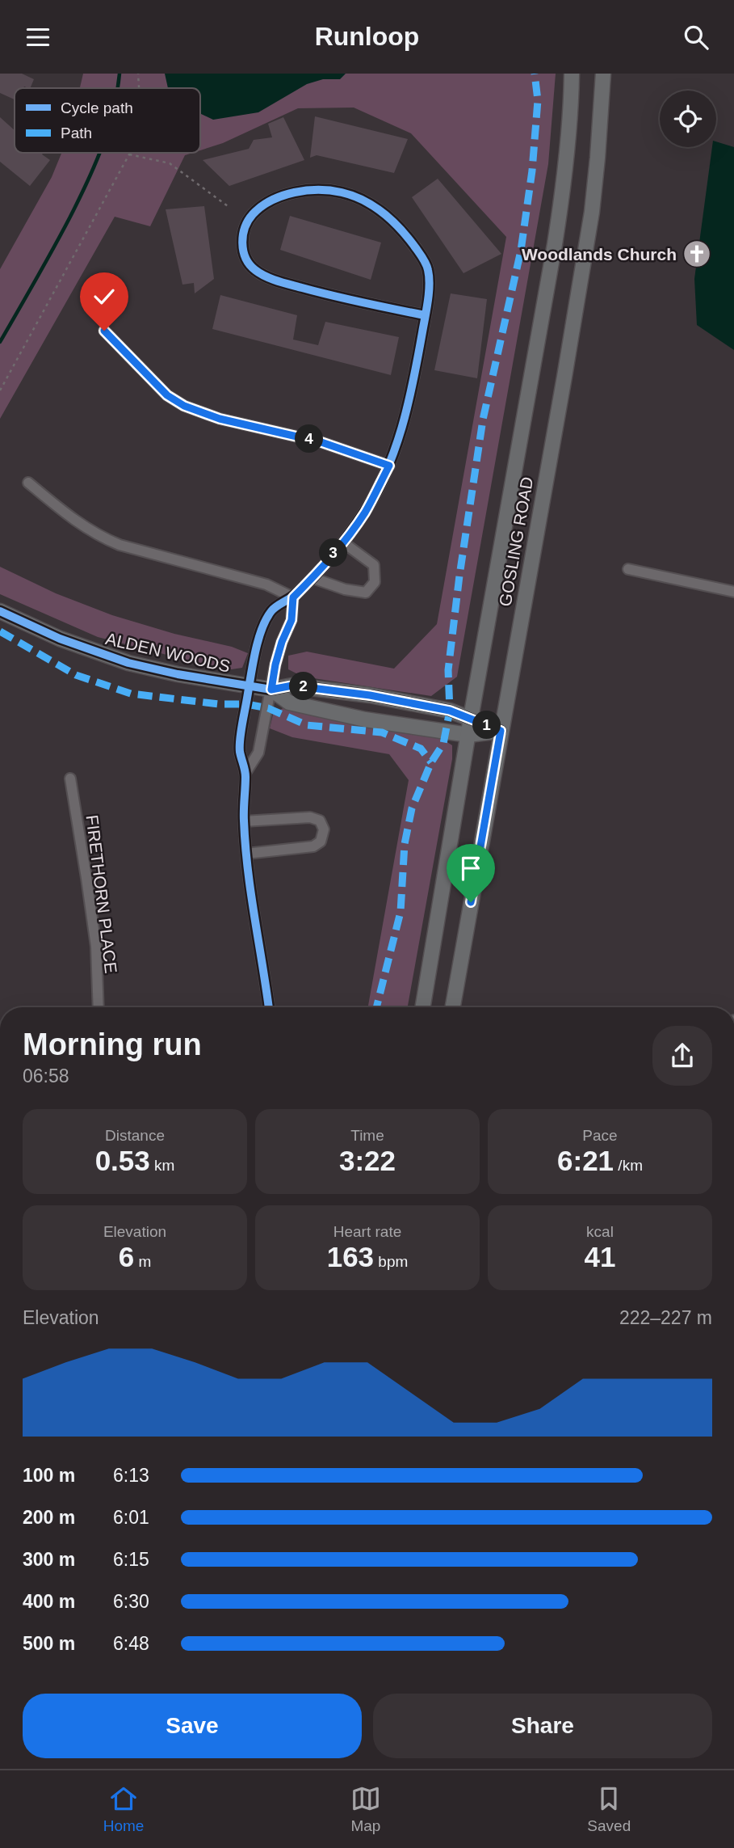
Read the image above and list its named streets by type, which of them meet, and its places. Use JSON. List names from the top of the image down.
{
  "streets": {
    "main road": ["GOSLING ROAD", "ALDEN WOODS"],
    "street": ["FIRETHORN PLACE"]
  },
  "crossings": [
    ["GOSLING ROAD", "ALDEN WOODS"]
  ],
  "places": {
    "church": ["Woodlands Church"]
  },
  "legend": ["Cycle path", "Path"],
  "page": {
    "header": "Runloop",
    "pins": [
      "4",
      "3",
      "2",
      "1"
    ],
    "heading": ["Morning run", "06:58"],
    "stats": [
      ["Distance", "0.53 km"],
      ["Time", "3:22"],
      ["Pace", "6:21 /km"],
      ["Elevation", "6 m"],
      ["Heart rate", "163 bpm"],
      ["kcal", "41"]
    ],
    "chart": ["Elevation", "222–227 m"],
    "list": [
      {
        "name": "100 m",
        "note": "6:13"
      },
      {
        "name": "200 m",
        "note": "6:01"
      },
      {
        "name": "300 m",
        "note": "6:15"
      },
      {
        "name": "400 m",
        "note": "6:30"
      },
      {
        "name": "500 m",
        "note": "6:48"
      }
    ],
    "buttons": ["Save", "Share"],
    "tabs": ["Home", "Map", "Saved"]
  }
}
